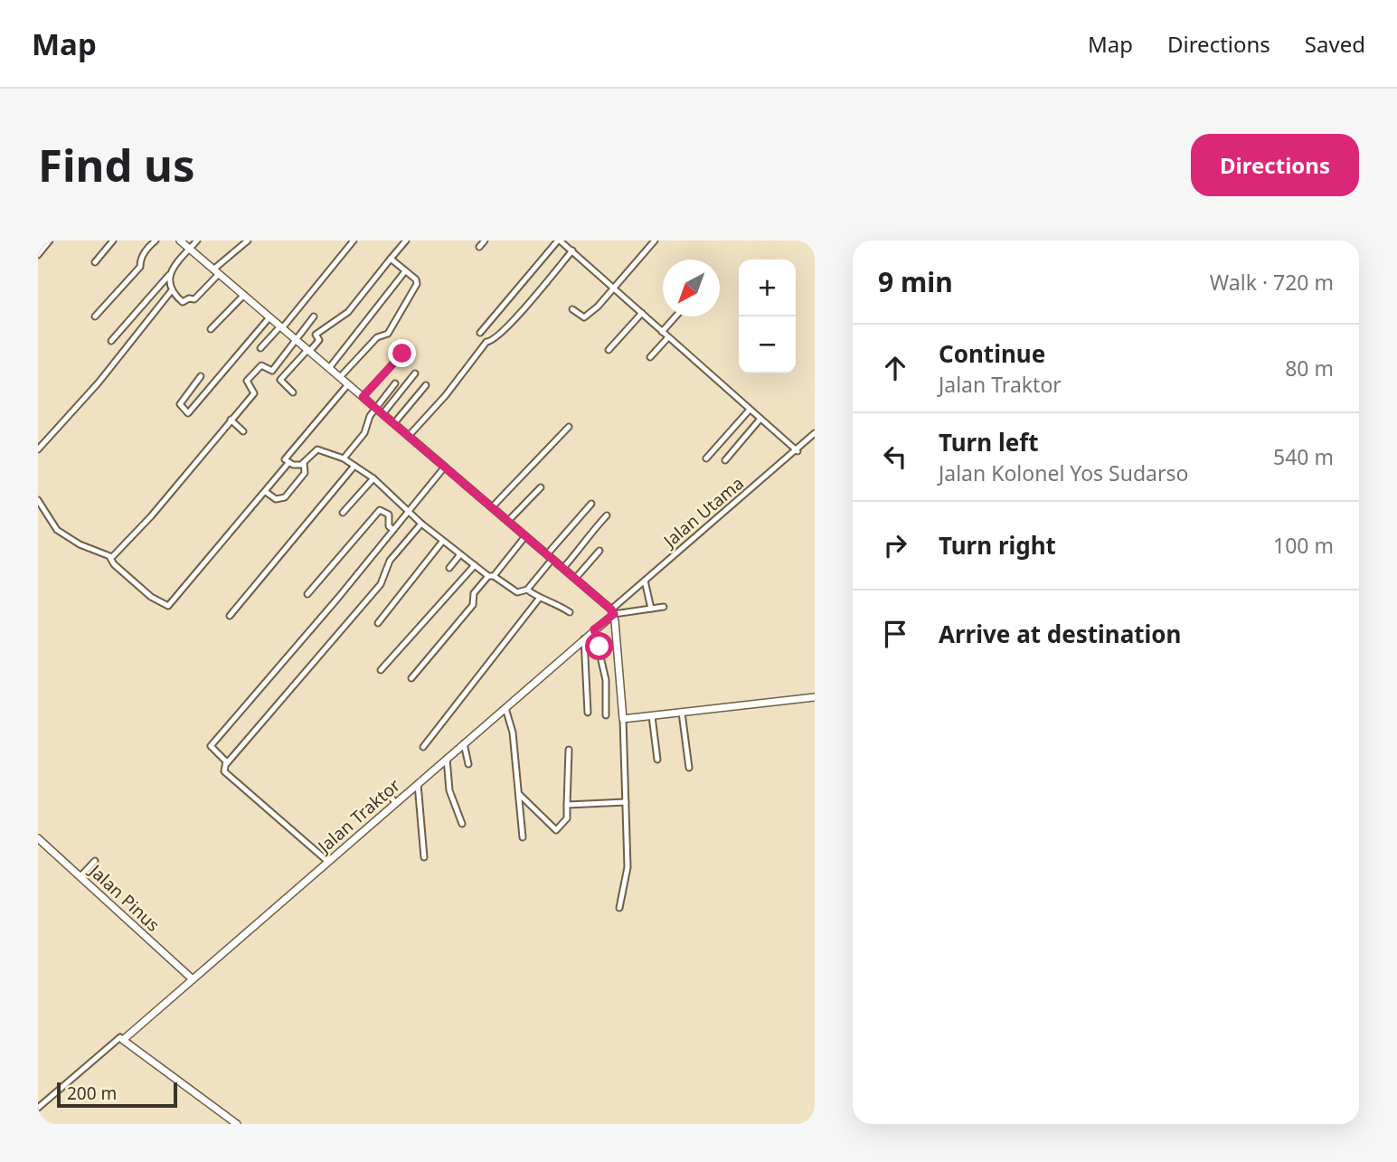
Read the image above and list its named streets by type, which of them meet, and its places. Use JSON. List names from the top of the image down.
{
  "streets": {
    "street": ["Jalan Utama", "Jalan Traktor", "Jalan Pinus"]
  },
  "crossings": [
    ["Jalan Utama", "Jalan Traktor"],
    ["Jalan Traktor", "Jalan Pinus"]
  ],
  "scale_bar": "200 m",
  "north": "bottom left",
  "page": {
    "header": "Map",
    "nav": ["Map", "Directions", "Saved"],
    "buttons": "Directions",
    "title": "Find us",
    "heading": ["9 min", "Walk · 720 m"],
    "map_buttons": ["+", "−"],
    "list": [
      ["Continue", "Jalan Traktor", "80 m"],
      ["Turn left", "Jalan Kolonel Yos Sudarso", "540 m"],
      ["Turn right", "100 m"],
      "Arrive at destination"
    ],
    "scale": "200 m"
  }
}
